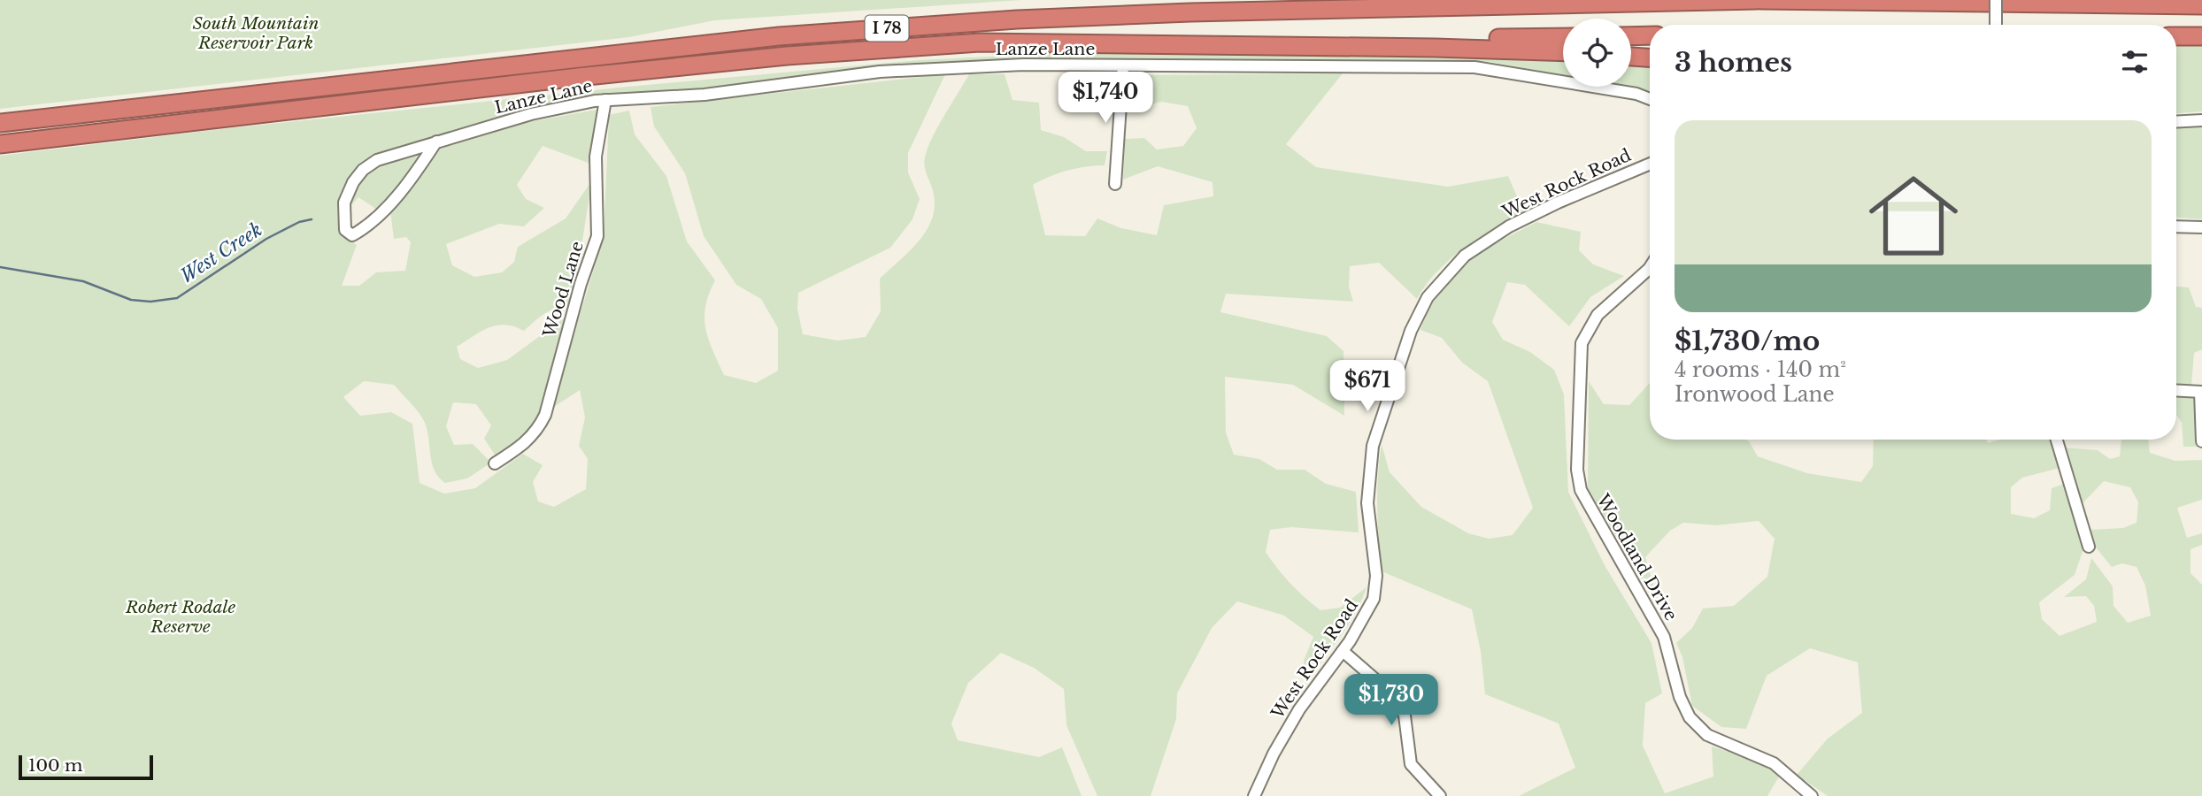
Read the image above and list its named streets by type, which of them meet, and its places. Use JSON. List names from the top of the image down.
{
  "streets": {
    "highway": ["I 78"],
    "street": [
      "Lanze Lane",
      "West Rock Road",
      "Wood Lane",
      "Woodland Drive"
    ]
  },
  "crossings": [
    ["Lanze Lane", "Wood Lane"]
  ],
  "water": ["West Creek"],
  "parks": ["South Mountain Reservoir Park", "Robert Rodale Reserve"],
  "scale_bar": "100 m",
  "page": {
    "heading": "3 homes",
    "price": ["$1,740", "$671", "$1,730"],
    "list": [
      {
        "name": "$1,730/mo",
        "note": "4 rooms · 140 m² · Ironwood Lane"
      }
    ],
    "scale": "100 m"
  }
}
